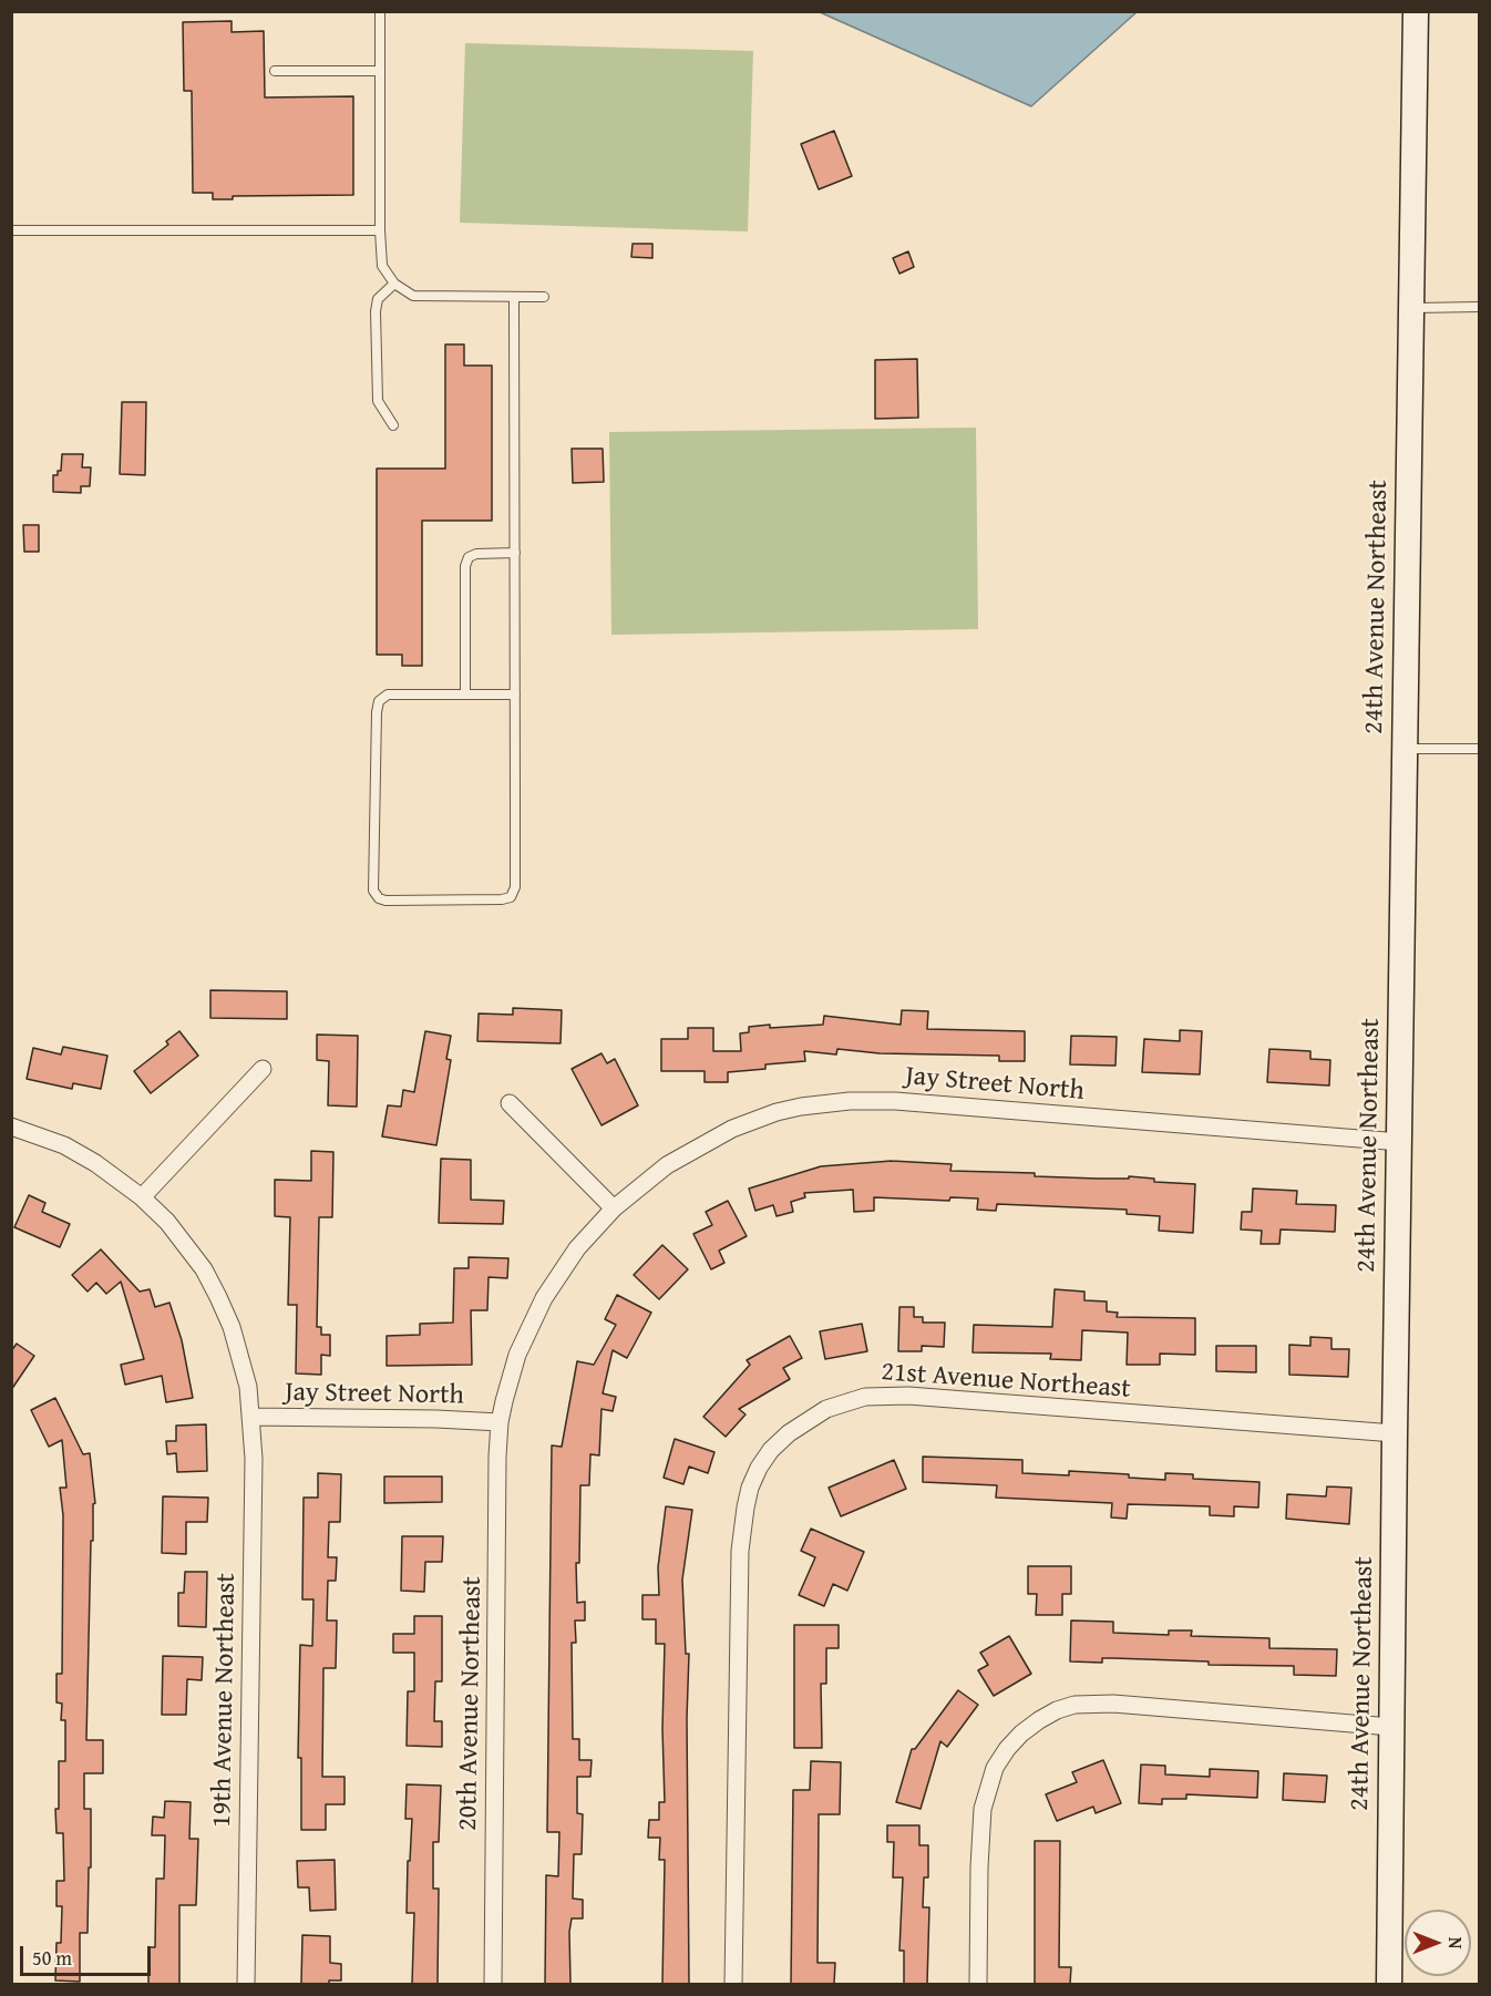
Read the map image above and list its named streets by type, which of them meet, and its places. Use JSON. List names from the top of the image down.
{
  "streets": {
    "main road": ["24th Avenue Northeast"],
    "street": [
      "Jay Street North",
      "21st Avenue Northeast",
      "19th Avenue Northeast",
      "20th Avenue Northeast"
    ]
  },
  "crossings": [
    ["24th Avenue Northeast", "Jay Street North"],
    ["24th Avenue Northeast", "21st Avenue Northeast"],
    ["Jay Street North", "19th Avenue Northeast"],
    ["Jay Street North", "20th Avenue Northeast"]
  ],
  "scale_bar": "50 m",
  "north": "right"
}
